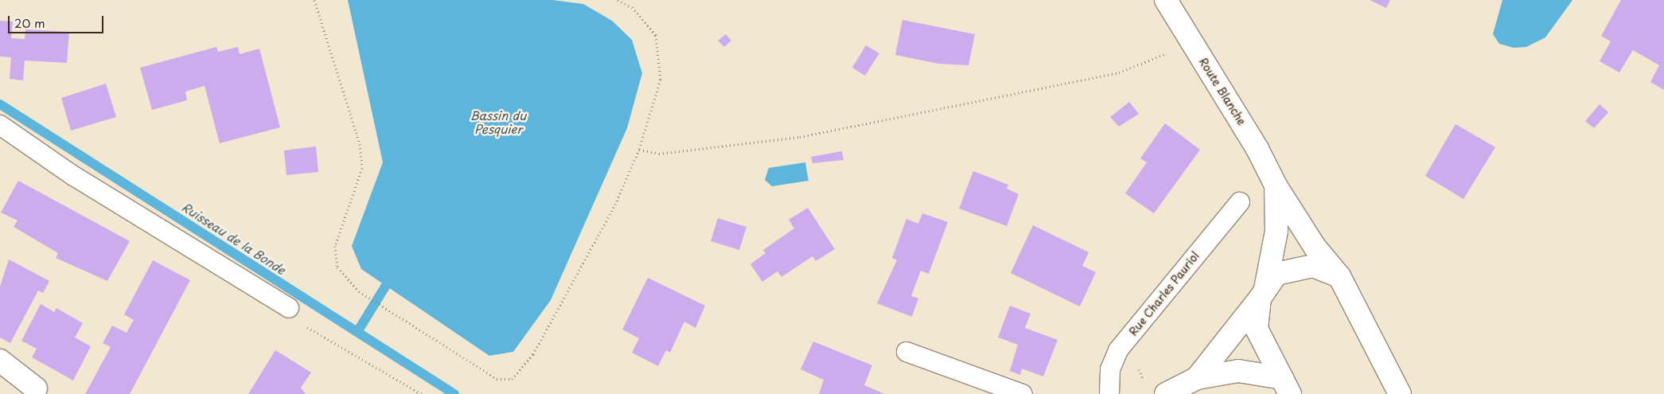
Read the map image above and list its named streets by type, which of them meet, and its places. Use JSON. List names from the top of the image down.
{
  "streets": {
    "street": ["Route Blanche"],
    "lane": ["Rue Charles Pauriol"]
  },
  "water": ["Bassin du Pesquier", "Ruisseau de la Bonde"],
  "scale_bar": "20 m"
}
